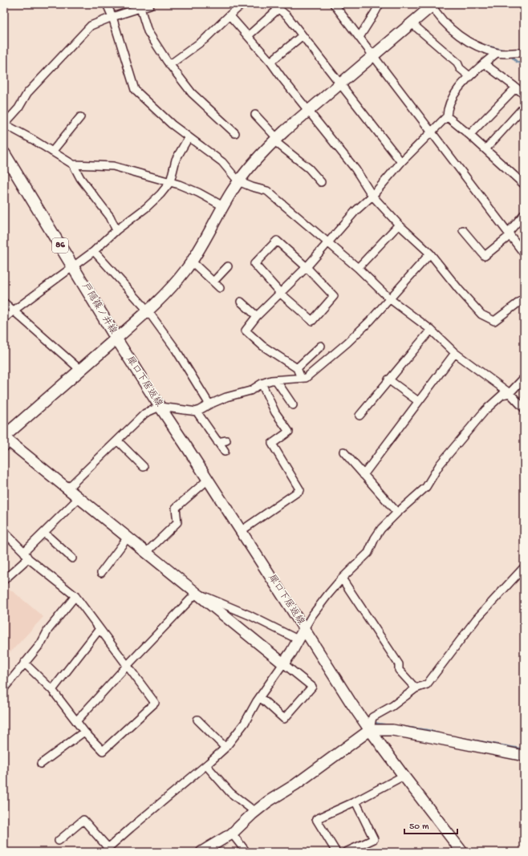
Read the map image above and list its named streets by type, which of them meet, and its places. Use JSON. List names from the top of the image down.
{
  "streets": {
    "main road": ["86", "戸隠篠ノ井線"],
    "street": ["犀口下居返線"]
  },
  "crossings": [
    ["戸隠篠ノ井線", "犀口下居返線"]
  ],
  "scale_bar": "50 m"
}
